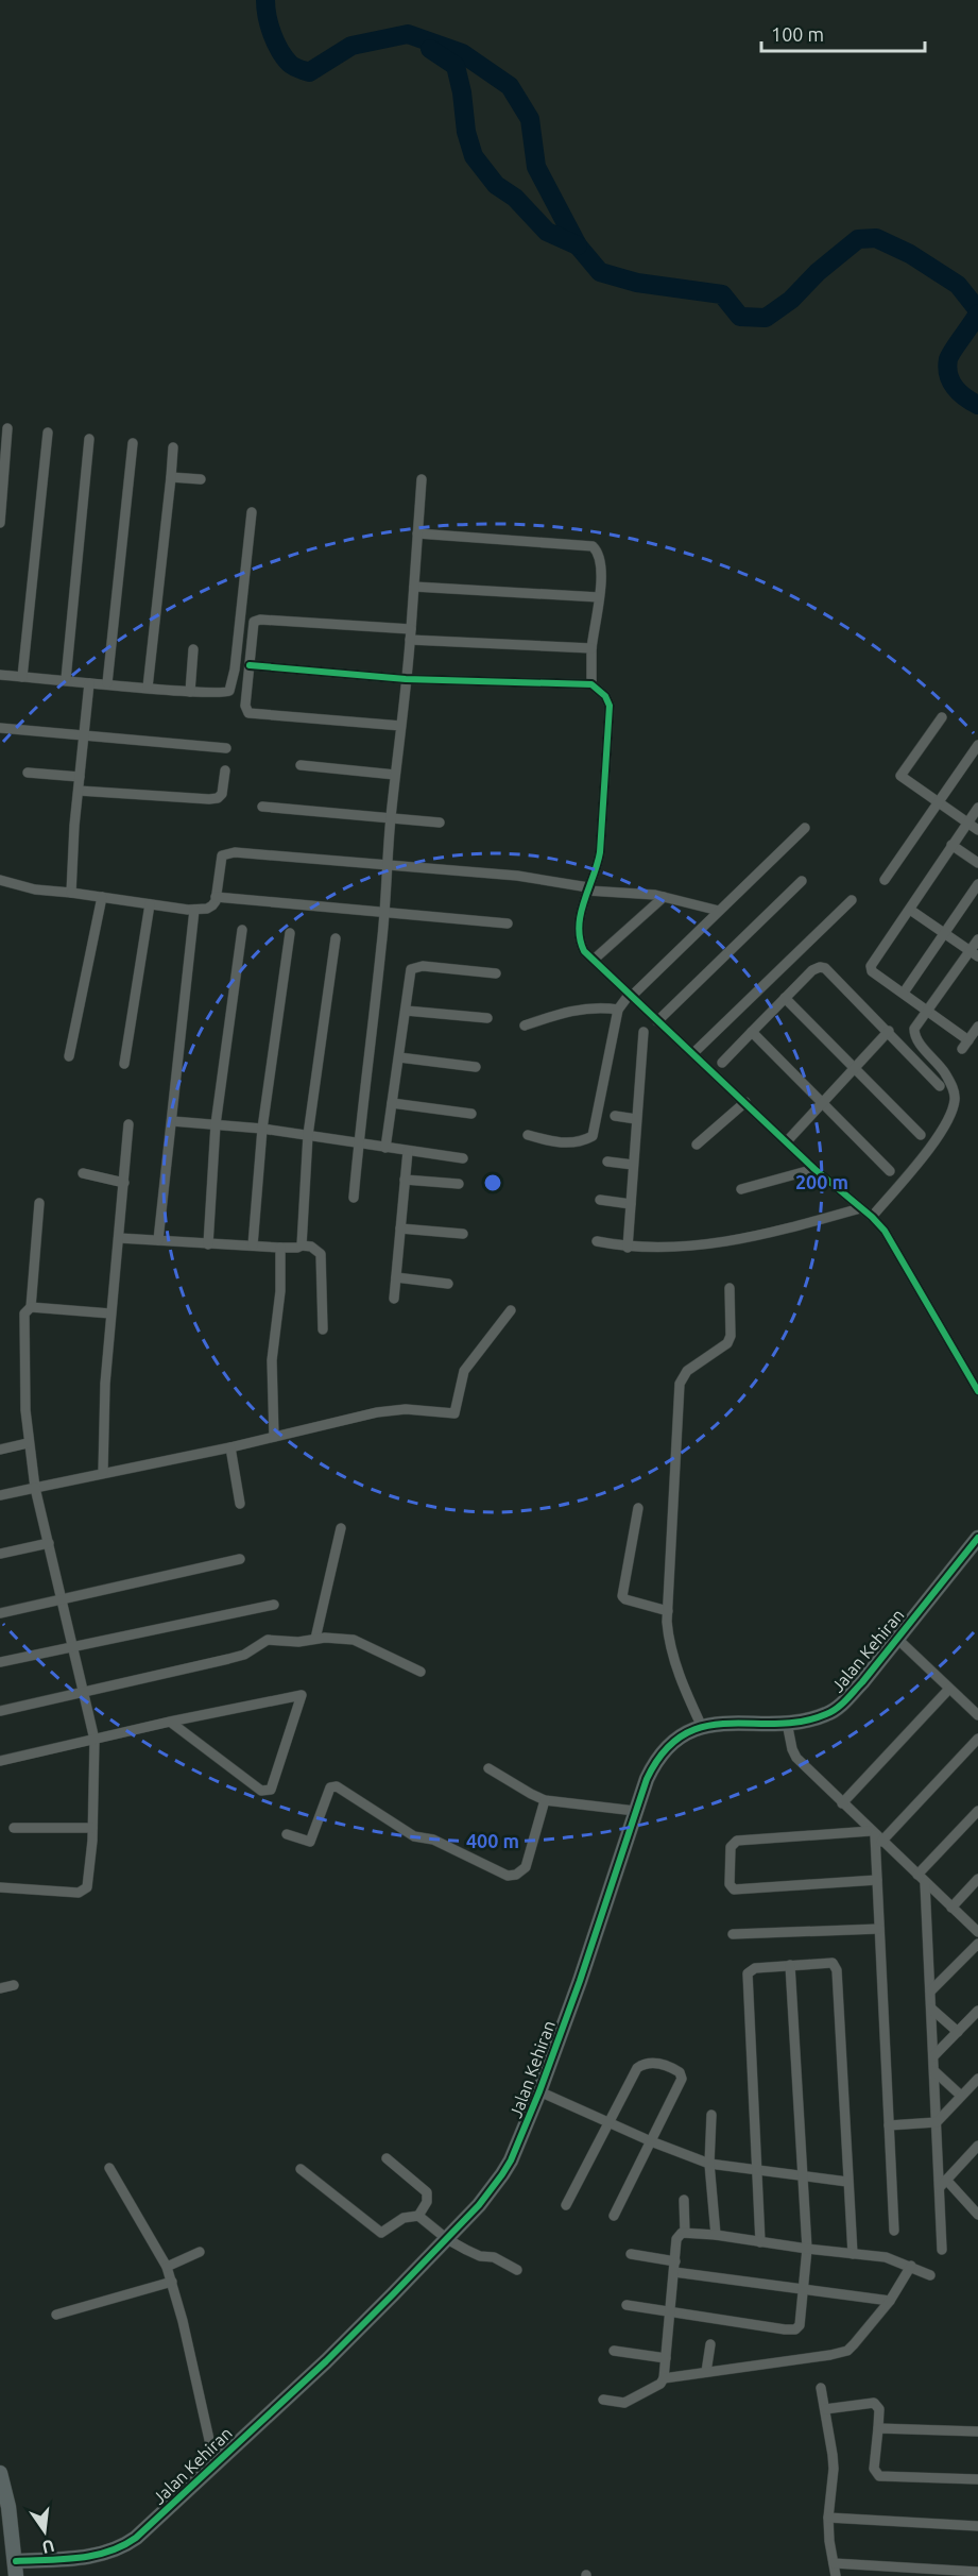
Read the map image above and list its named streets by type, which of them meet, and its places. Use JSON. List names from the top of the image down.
{
  "streets": {
    "street": ["Jalan Kehiran"]
  },
  "scale_bar": "100 m",
  "north": "bottom",
  "rings": ["200 m", "400 m"]
}
